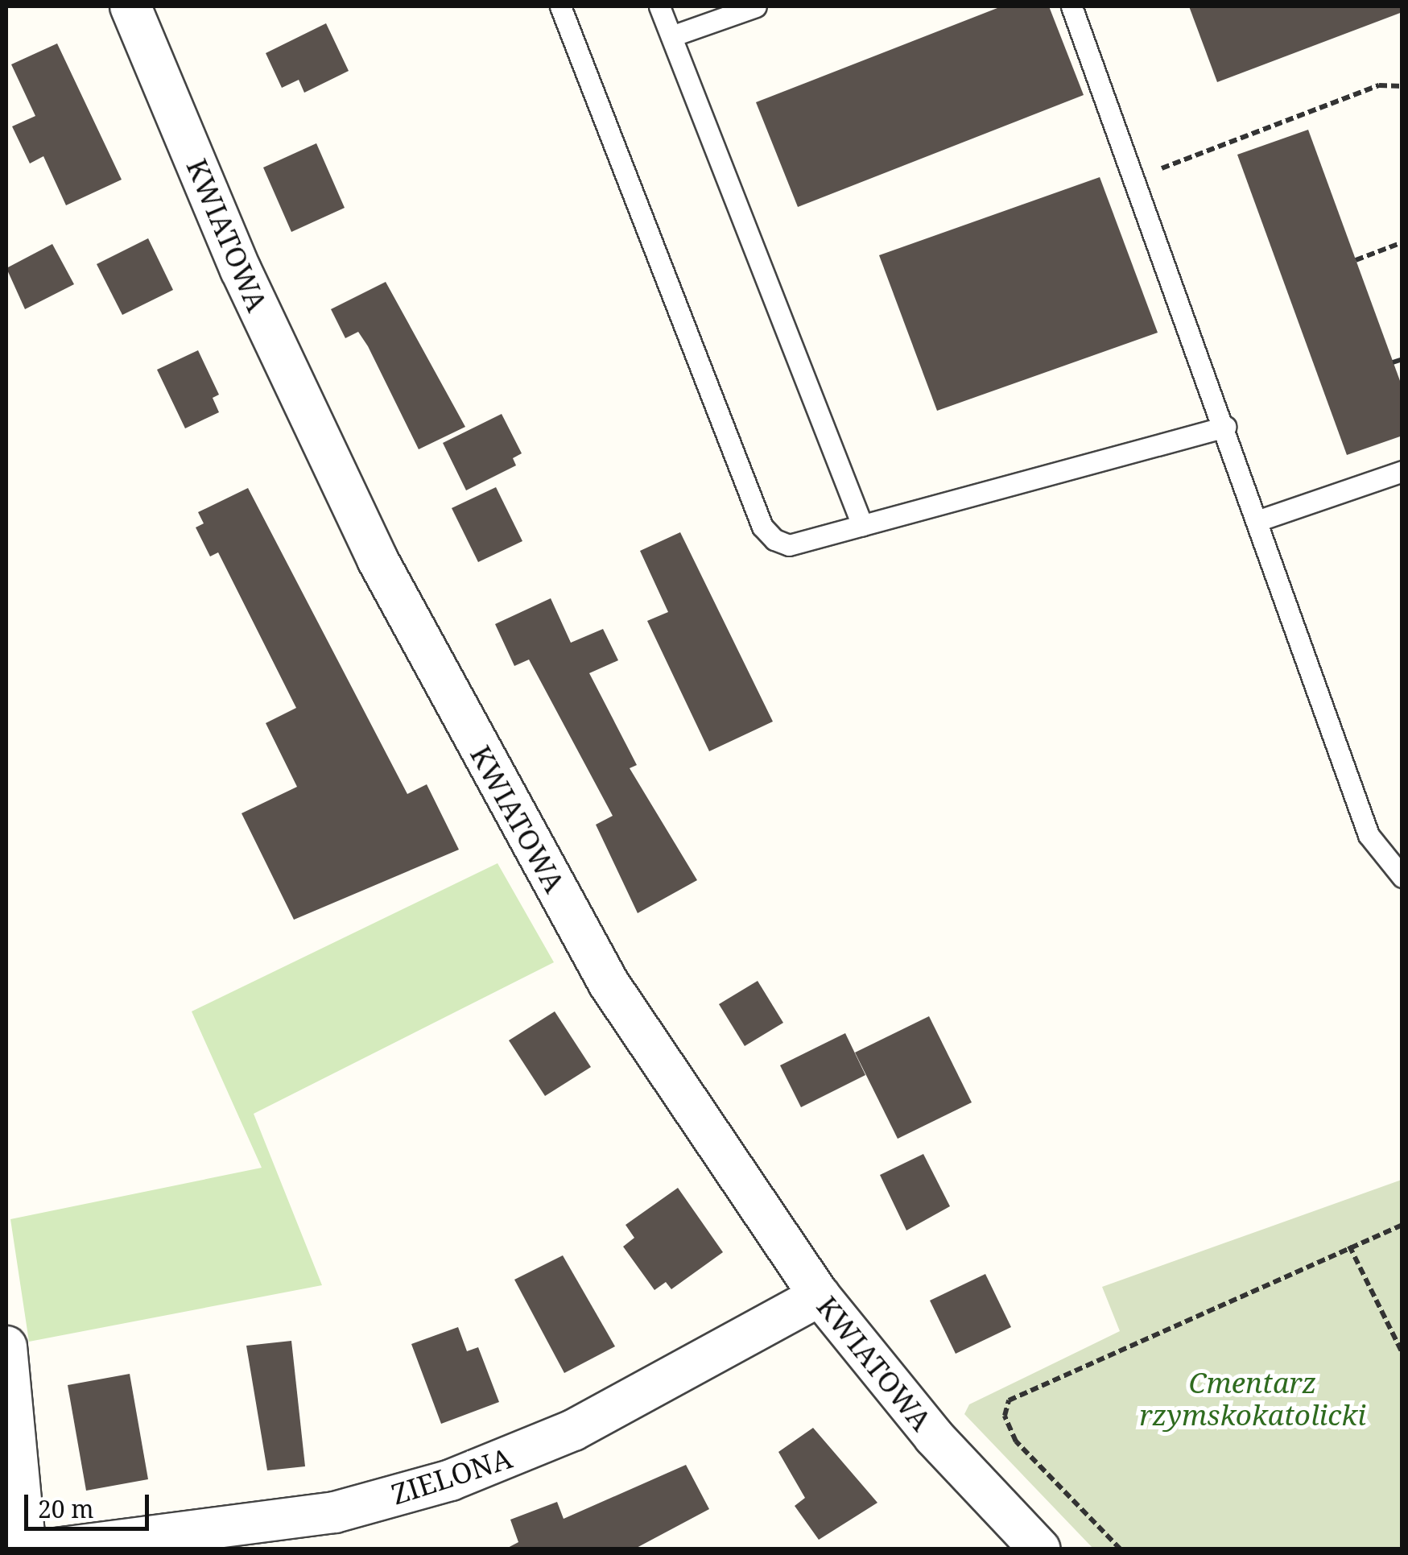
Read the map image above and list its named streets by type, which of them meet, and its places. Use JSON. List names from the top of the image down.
{
  "streets": {
    "street": ["KWIATOWA", "ZIELONA"]
  },
  "crossings": [
    ["KWIATOWA", "ZIELONA"]
  ],
  "parks": ["Cmentarz rzymskokatolicki"],
  "scale_bar": "20 m"
}
